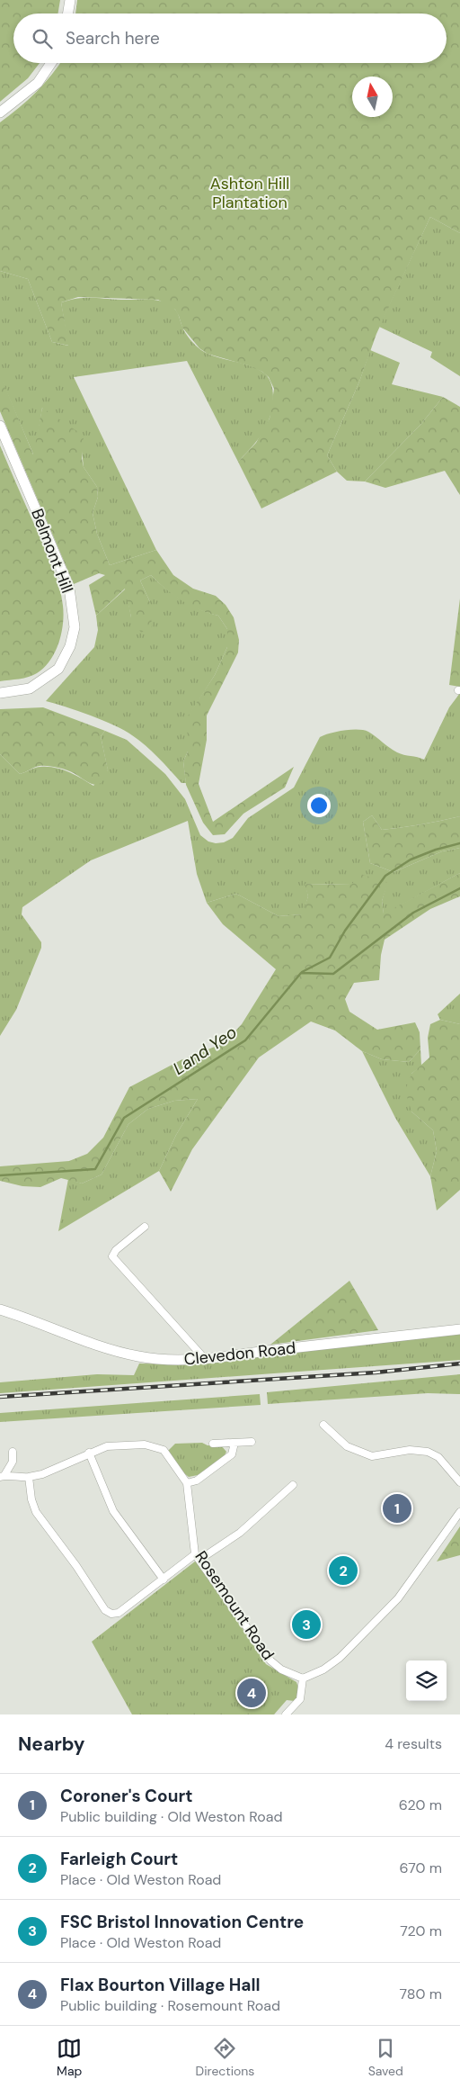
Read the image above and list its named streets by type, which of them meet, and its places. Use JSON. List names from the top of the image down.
{
  "streets": {
    "main road": ["Belmont Hill", "Clevedon Road"],
    "street": ["Rosemount Road"]
  },
  "water": ["Land Yeo"],
  "parks": ["Ashton Hill Plantation"],
  "north": "top",
  "page": {
    "search": "Search here",
    "pins": [
      "1",
      "2",
      "3",
      "4"
    ],
    "heading": ["Nearby", "4 results"],
    "list": [
      {
        "mark": "1",
        "name": "Coroner's Court",
        "note": "Public building · Old Weston Road",
        "value": "620 m"
      },
      {
        "mark": "2",
        "name": "Farleigh Court",
        "note": "Place · Old Weston Road",
        "value": "670 m"
      },
      {
        "mark": "3",
        "name": "FSC Bristol Innovation Centre",
        "note": "Place · Old Weston Road",
        "value": "720 m"
      },
      {
        "mark": "4",
        "name": "Flax Bourton Village Hall",
        "note": "Public building · Rosemount Road",
        "value": "780 m"
      }
    ],
    "nav": ["Map", "Directions", "Saved"]
  }
}
